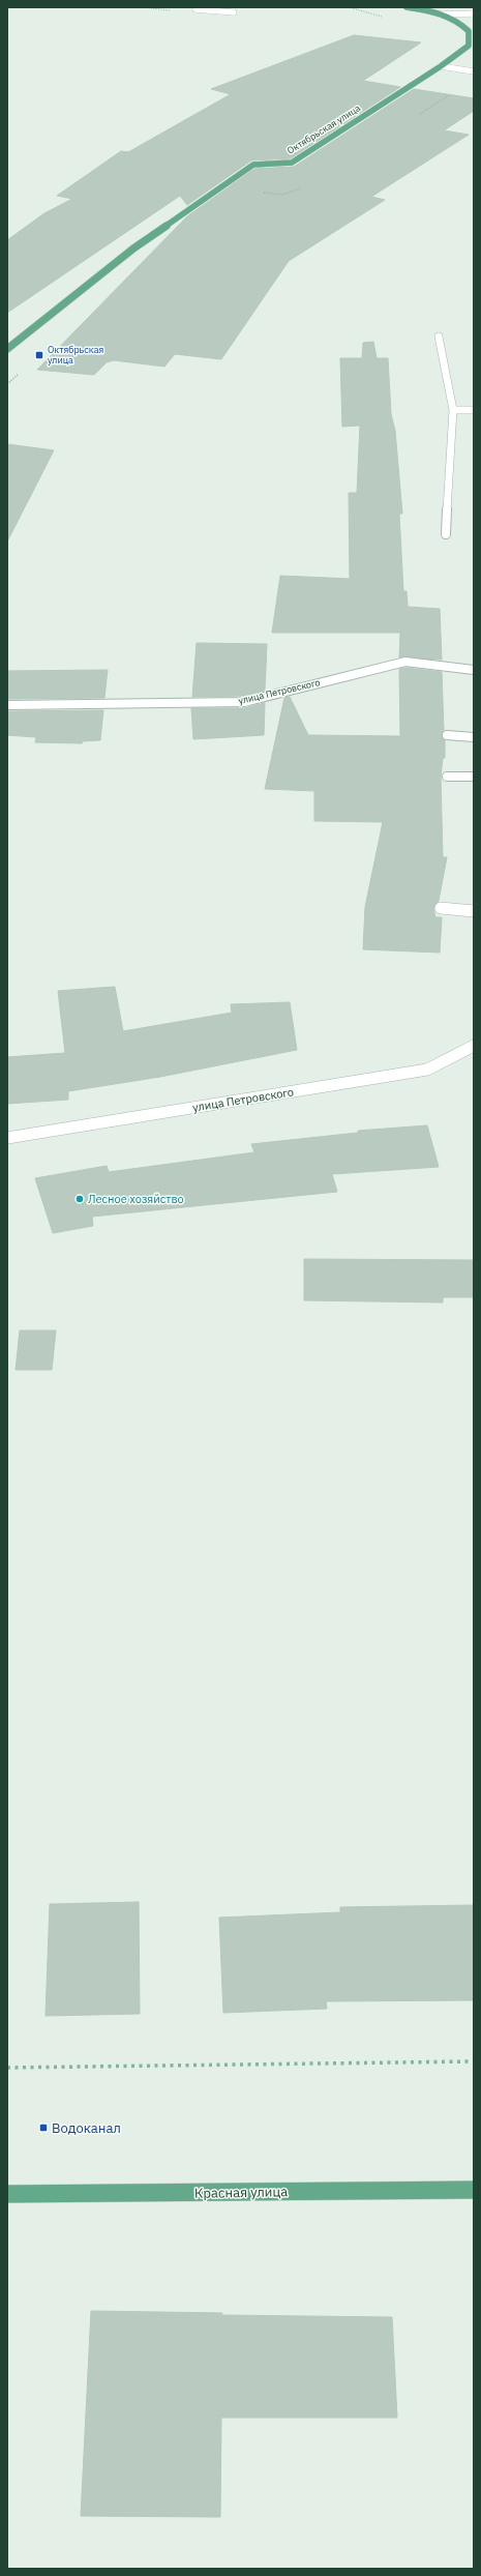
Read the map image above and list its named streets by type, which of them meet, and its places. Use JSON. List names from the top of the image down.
{
  "streets": {
    "main road": ["Октябрьская улица", "Красная улица"],
    "street": ["улица Петровского"]
  },
  "places": {
    "transit": ["Октябрьская улица", "Водоканал"],
    "other": ["Лесное хозяйство"]
  }
}
